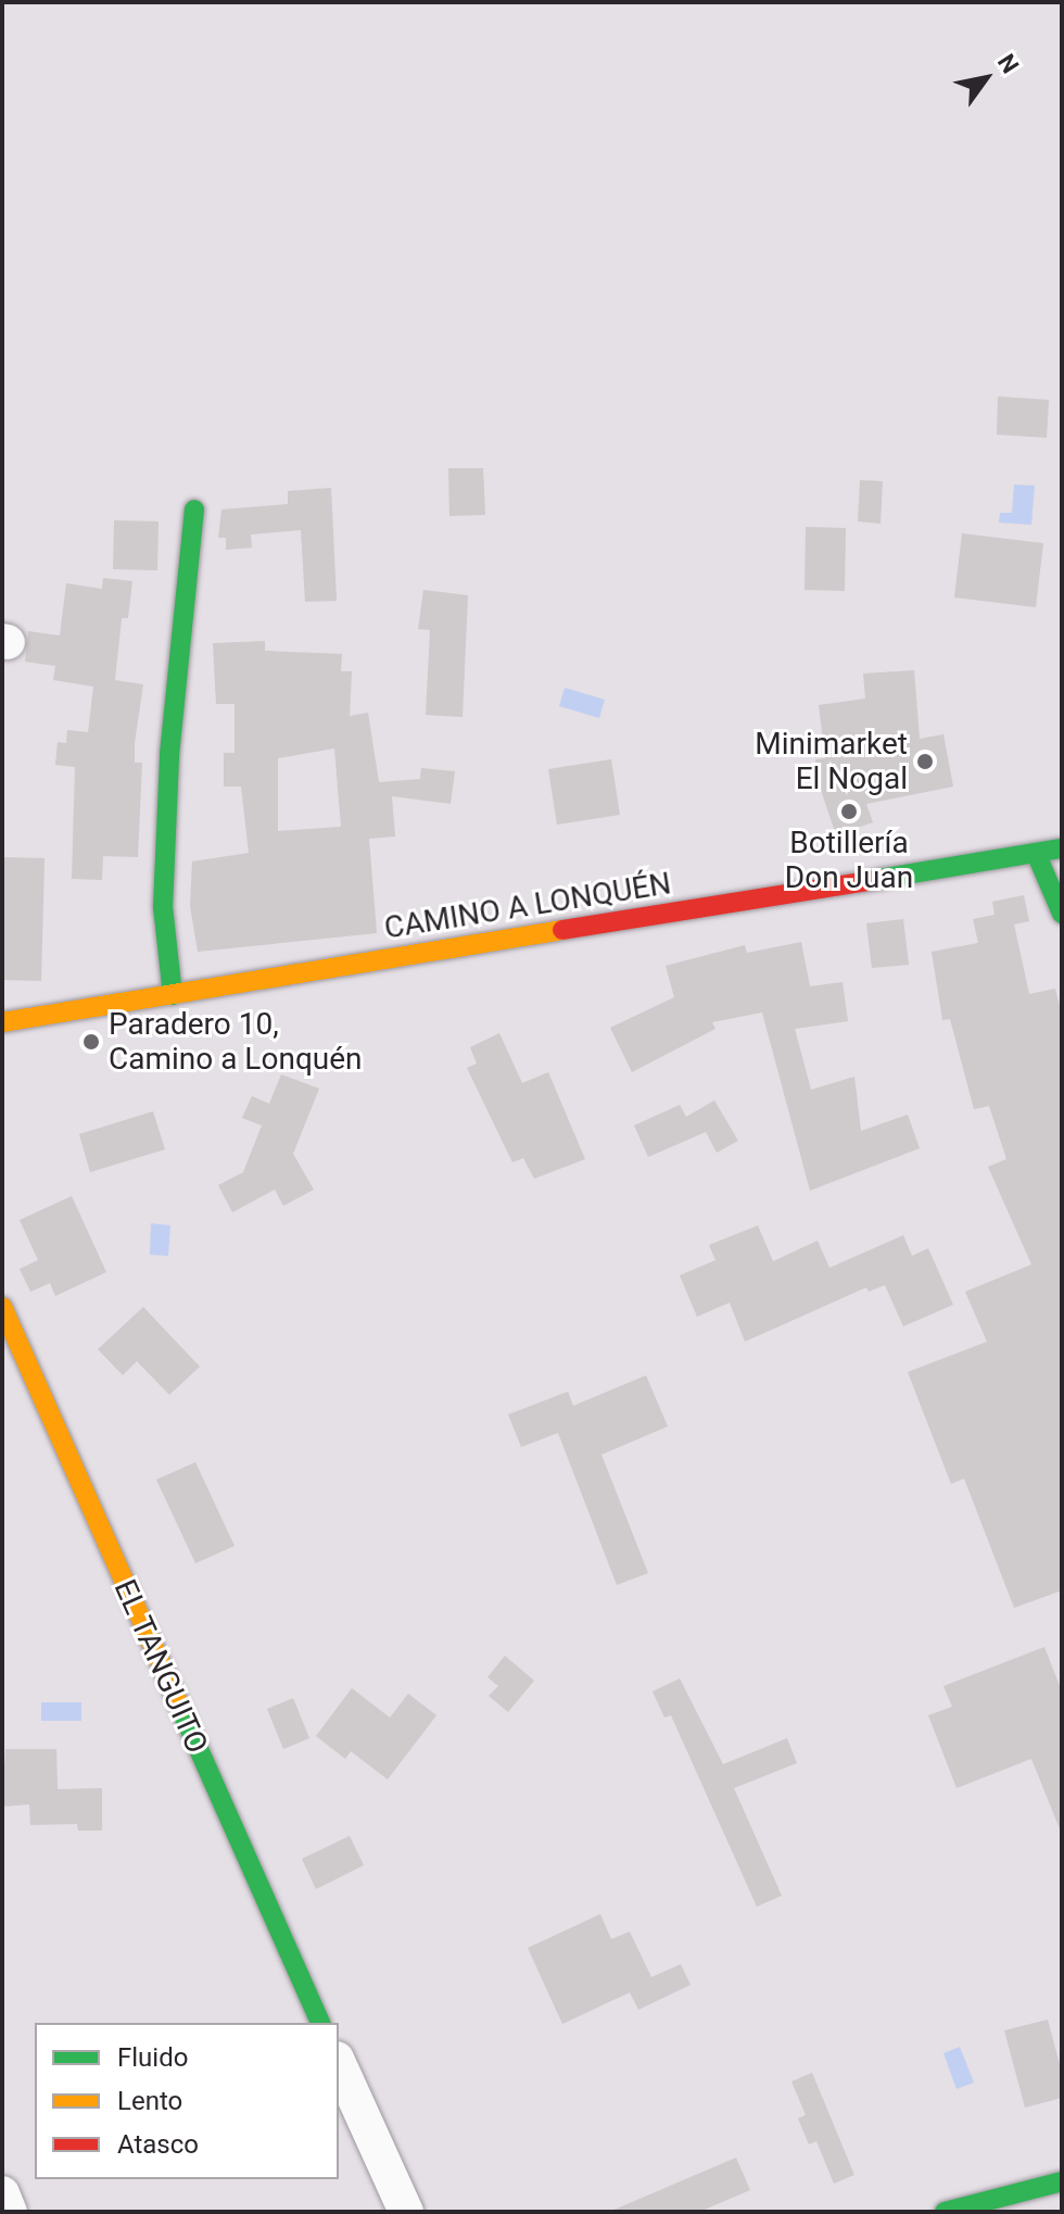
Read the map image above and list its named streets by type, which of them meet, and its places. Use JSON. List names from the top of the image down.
{
  "streets": {
    "street": ["CAMINO A LONQUÉN", "EL TANGUITO"]
  },
  "places": ["Minimarket El Nogal", "Botillería Don Juan", "Paradero 10, Camino a Lonquén"],
  "legend": ["Fluido", "Lento", "Atasco"],
  "north": "top right"
}
